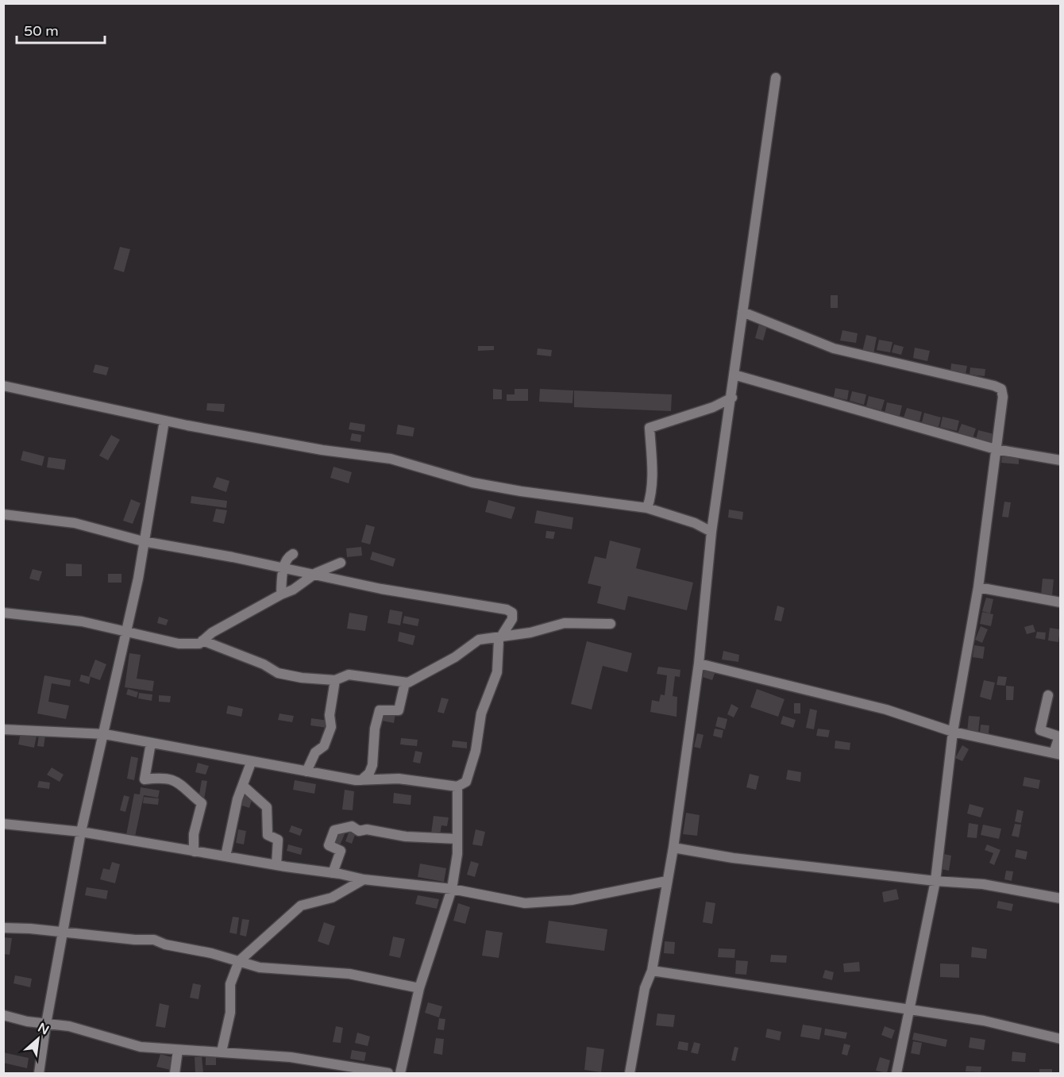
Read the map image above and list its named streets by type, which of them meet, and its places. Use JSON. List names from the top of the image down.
{
  "scale_bar": "50 m",
  "north": "top right"
}
